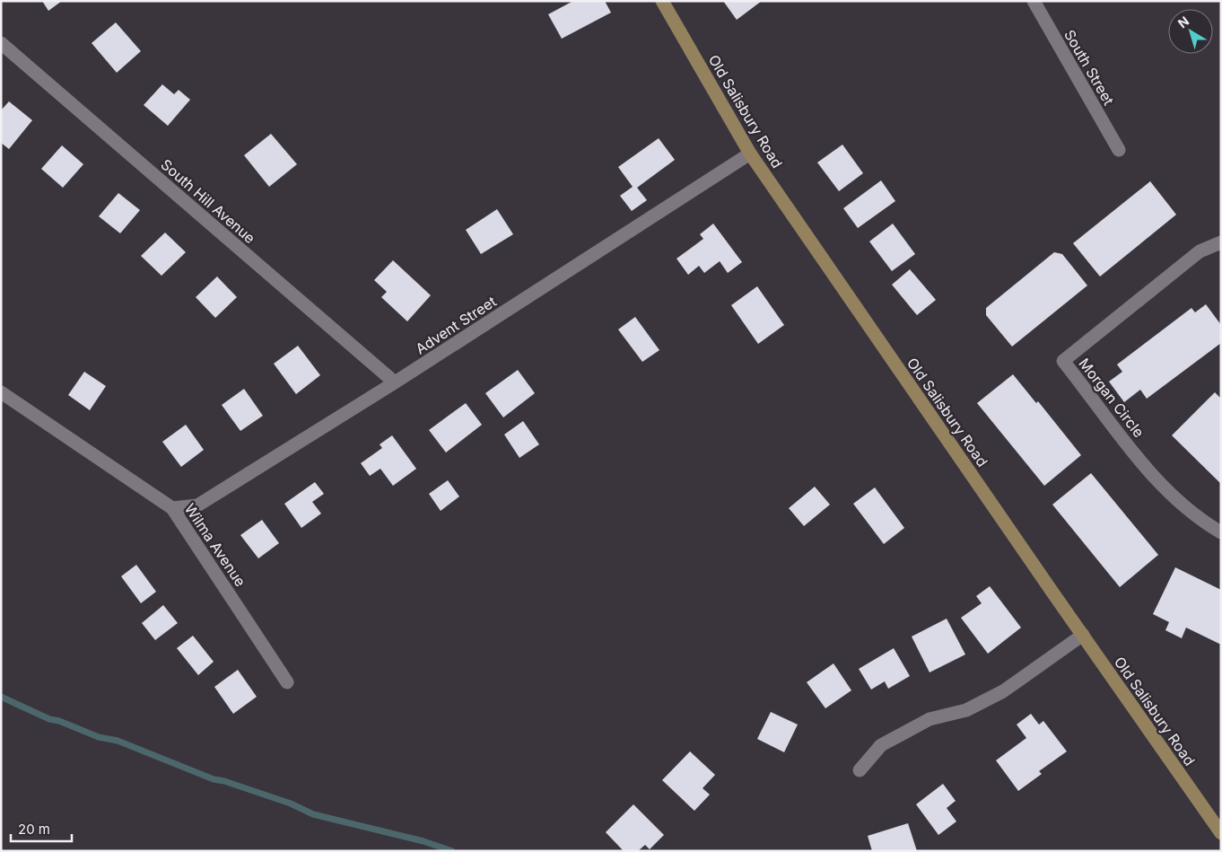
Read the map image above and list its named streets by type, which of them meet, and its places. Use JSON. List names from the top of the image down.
{
  "streets": {
    "main road": ["Old Salisbury Road"],
    "street": [
      "South Street",
      "South Hill Avenue",
      "Advent Street",
      "Morgan Circle",
      "Wilma Avenue"
    ]
  },
  "crossings": [
    ["Old Salisbury Road", "Advent Street"],
    ["South Hill Avenue", "Advent Street"],
    ["Advent Street", "Wilma Avenue"]
  ],
  "scale_bar": "20 m",
  "north": "top left"
}
